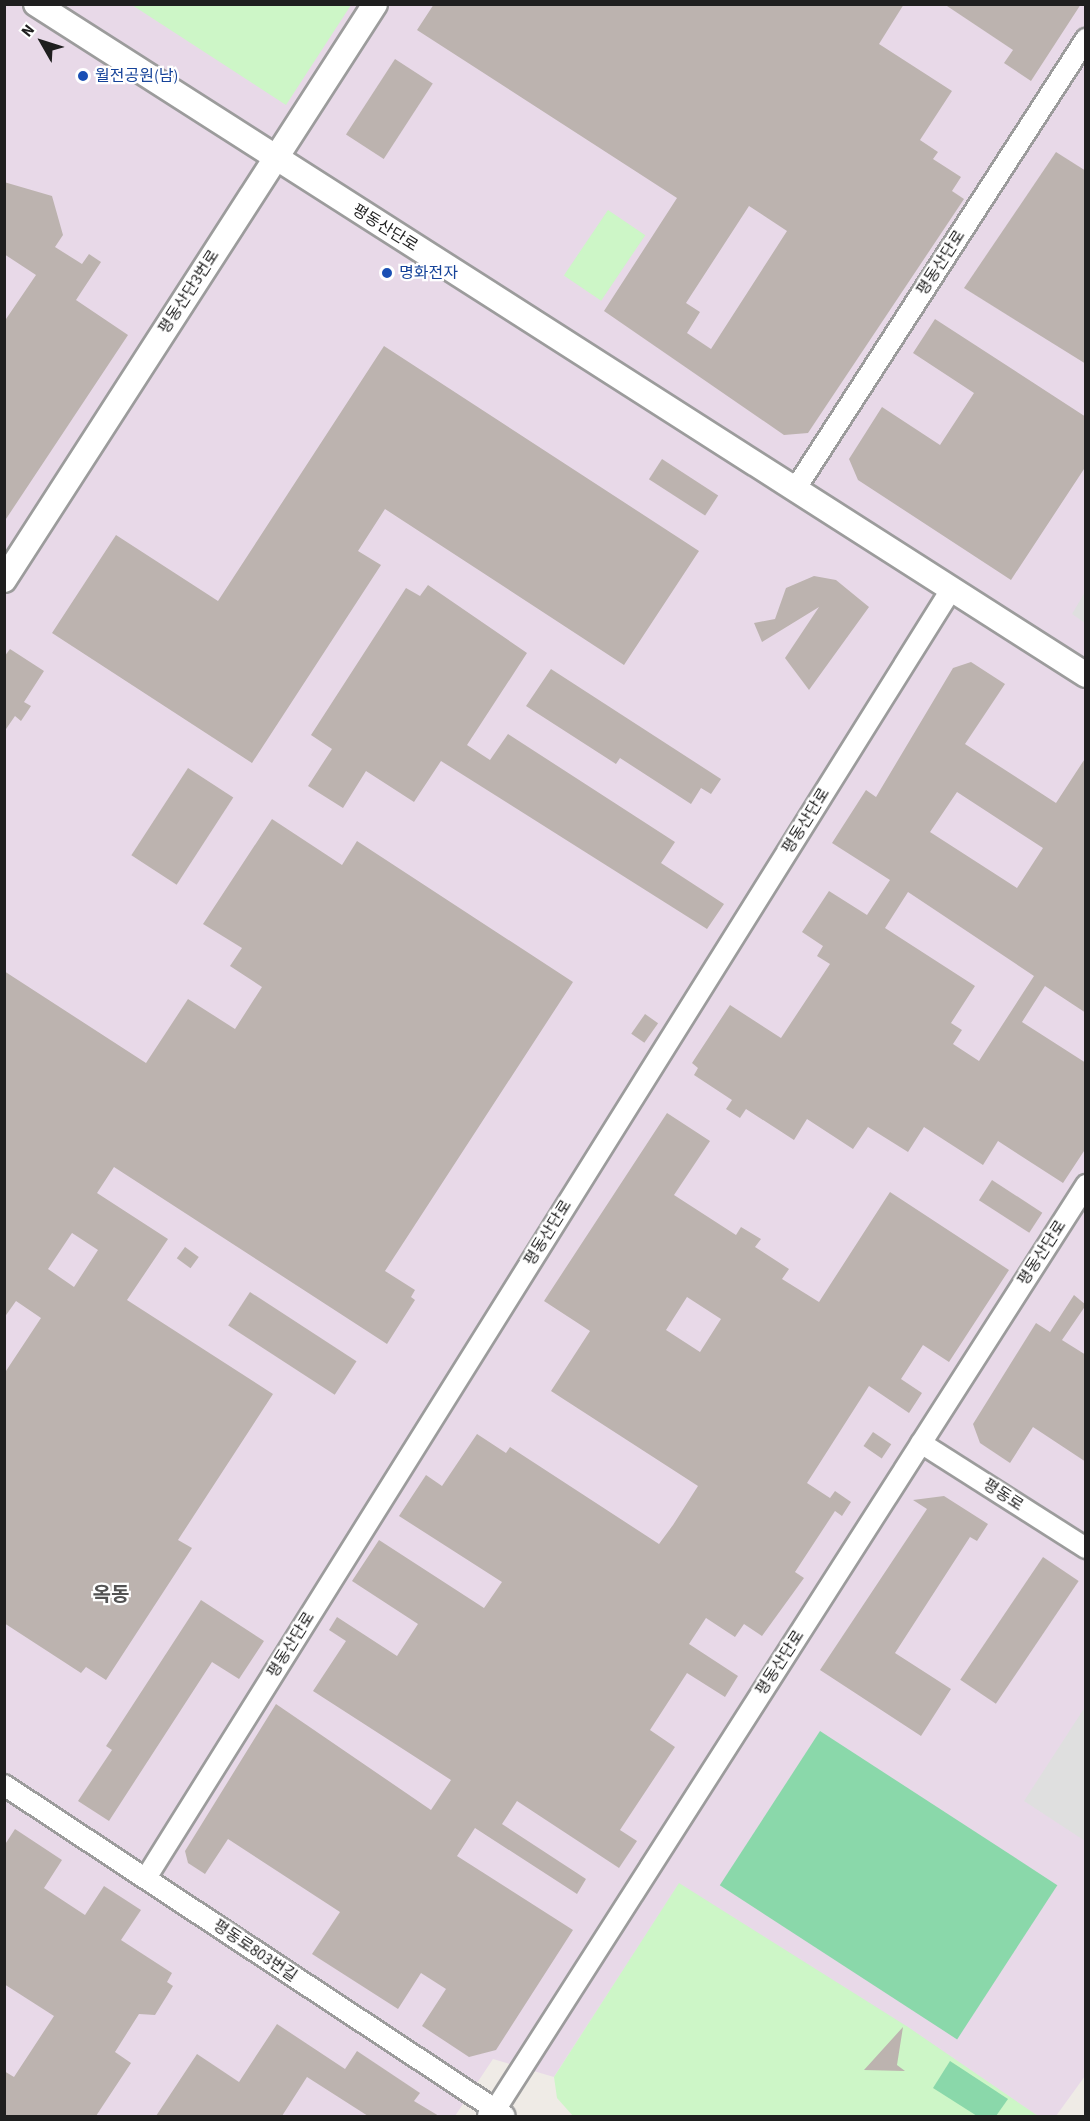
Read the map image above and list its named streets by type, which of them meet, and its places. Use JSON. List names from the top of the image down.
{
  "streets": {
    "street": [
      "평동산단로",
      "평동산단3번로",
      "평동로",
      "평동로803번길"
    ]
  },
  "crossings": [
    ["평동산단로", "평동산단3번로"],
    ["평동산단로", "평동로"],
    ["평동산단로", "평동로803번길"]
  ],
  "districts": ["옥동"],
  "places": ["월전공원(남)", "명화전자"],
  "north": "top left"
}
